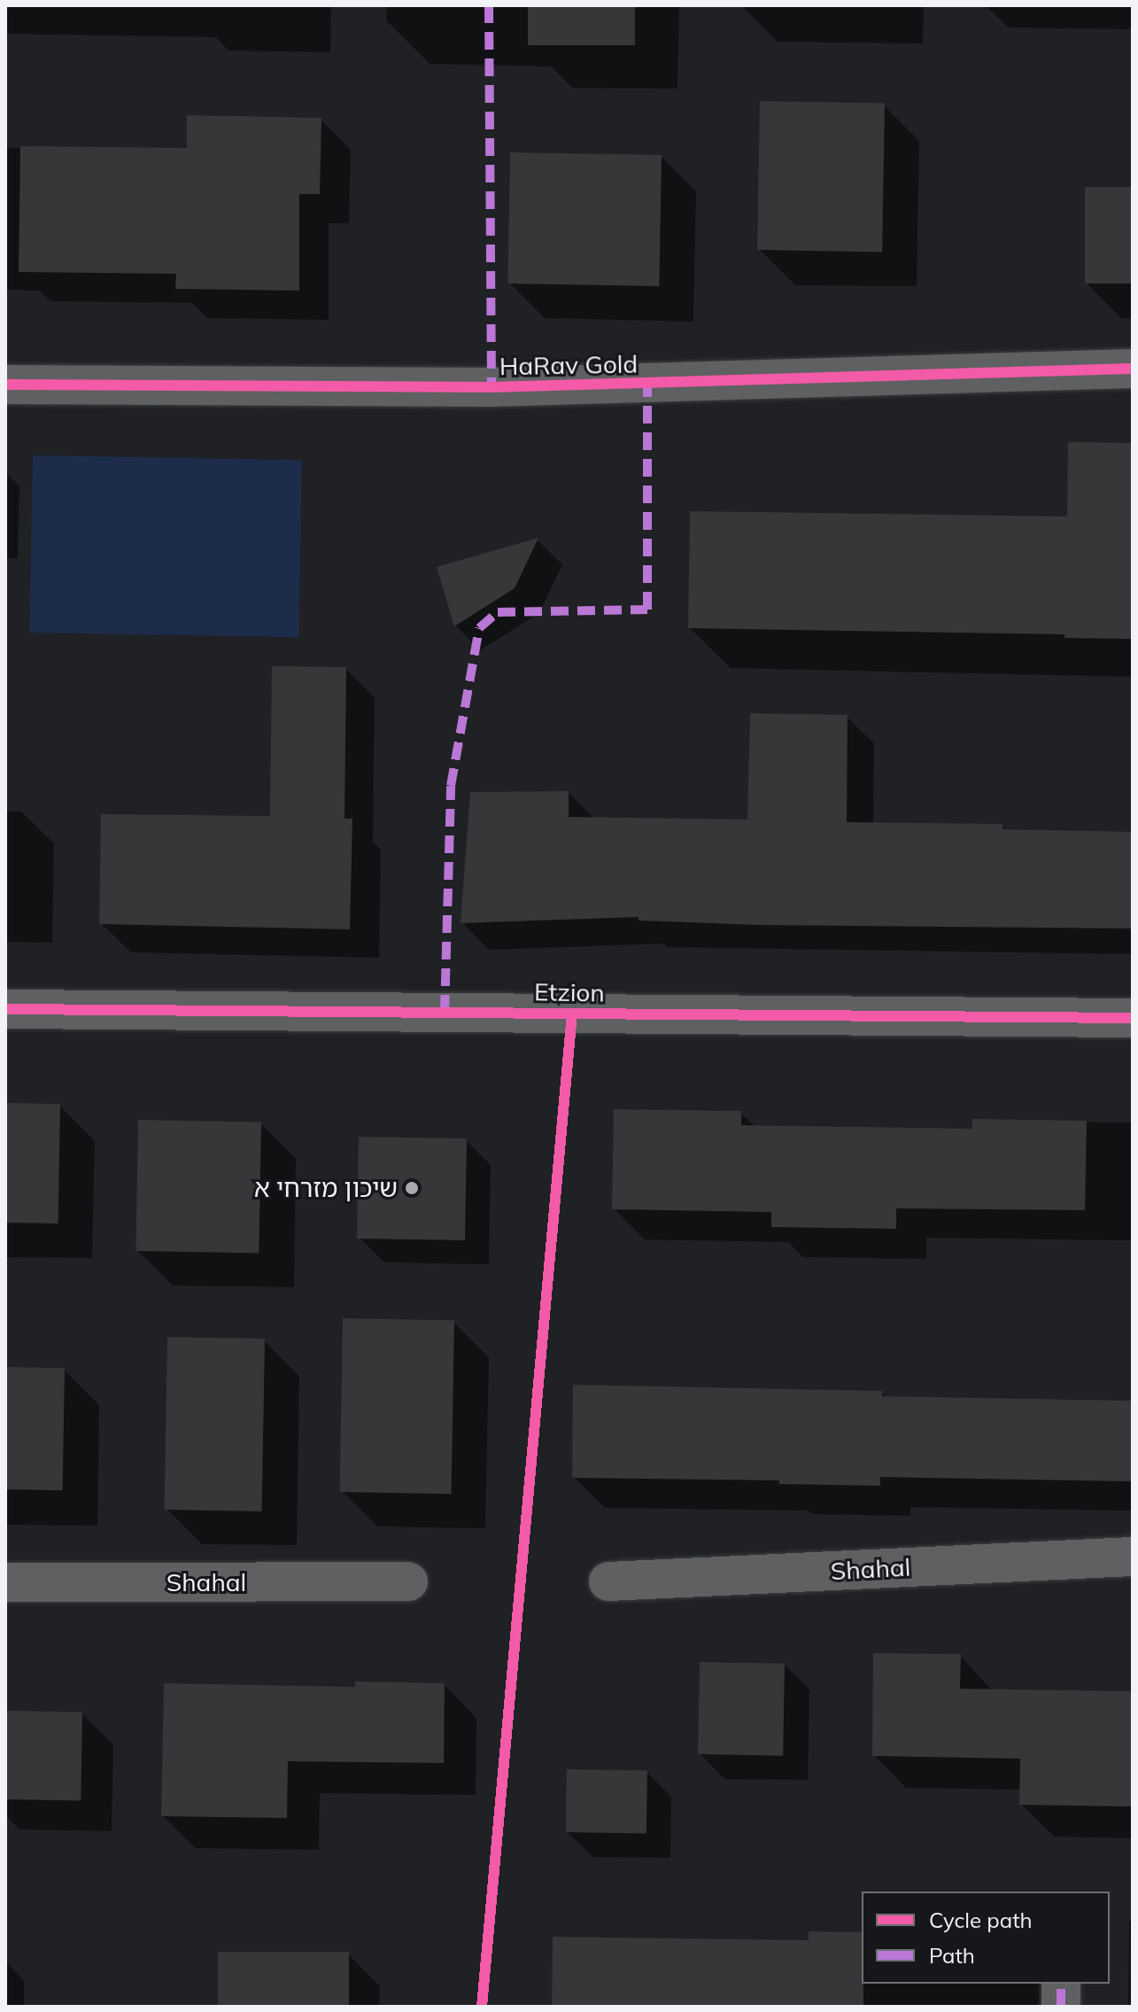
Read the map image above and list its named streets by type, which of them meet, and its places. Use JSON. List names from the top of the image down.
{
  "streets": {
    "street": ["HaRav Gold", "Etzion", "Shahal"]
  },
  "places": ["שיכון מזרחי א"],
  "legend": ["Cycle path", "Path"]
}
